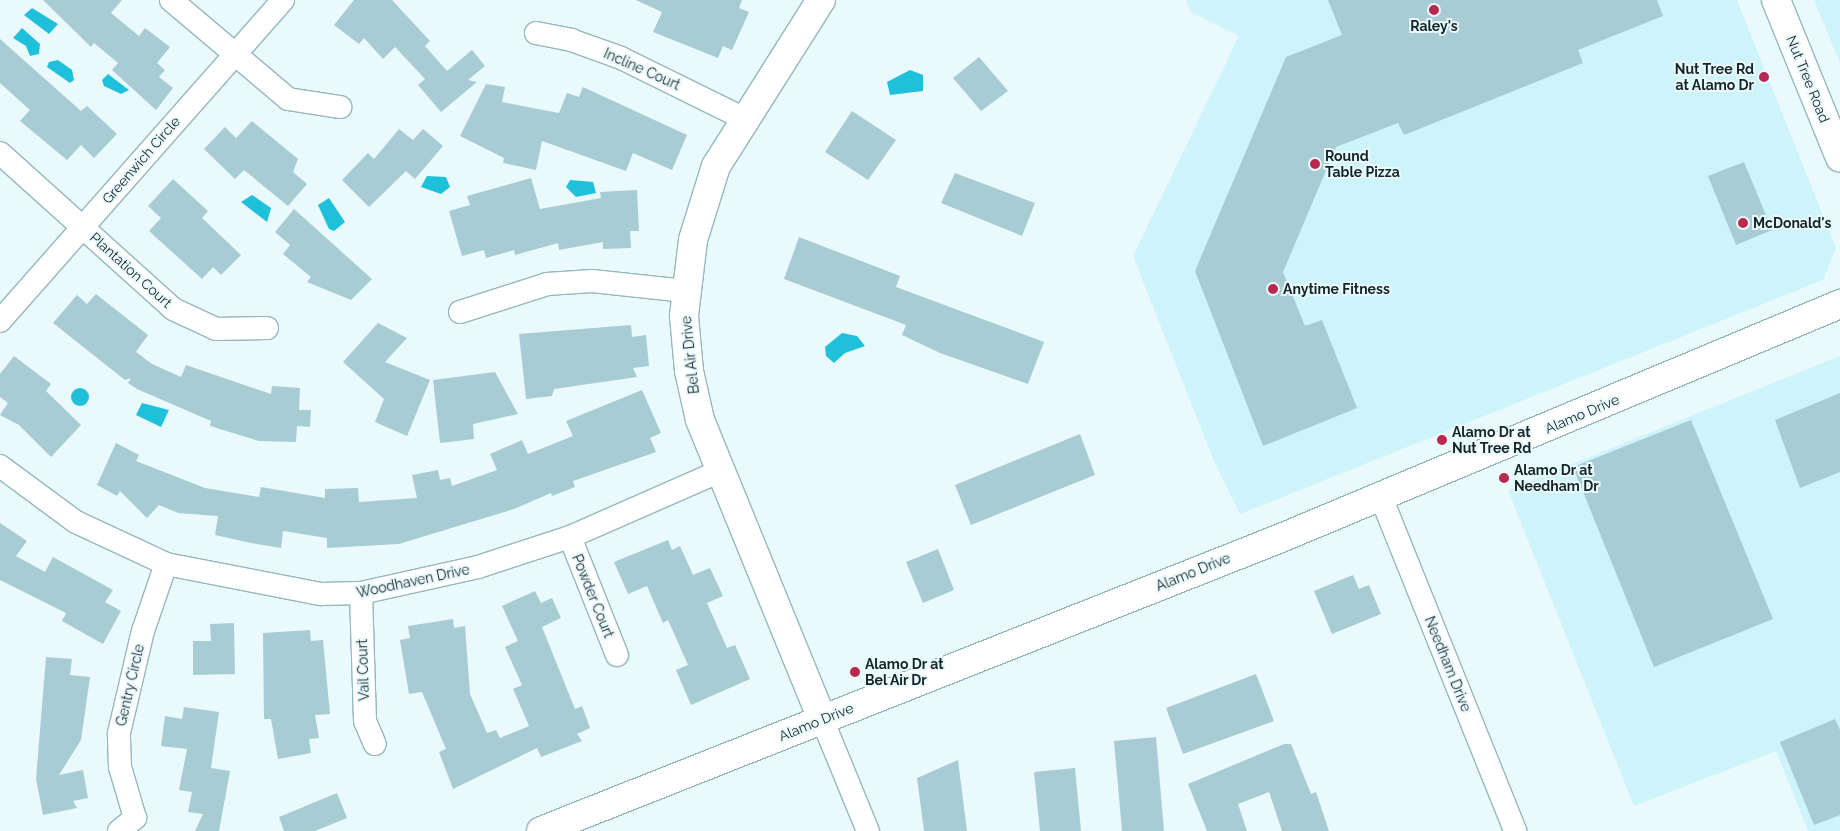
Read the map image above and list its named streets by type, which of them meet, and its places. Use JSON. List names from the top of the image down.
{
  "streets": {
    "main road": ["Nut Tree Road", "Bel Air Drive", "Alamo Drive"],
    "street": [
      "Incline Court",
      "Greenwich Circle",
      "Plantation Court",
      "Woodhaven Drive",
      "Powder Court",
      "Needham Drive",
      "Vail Court",
      "Gentry Circle"
    ]
  },
  "crossings": [
    ["Incline Court", "Bel Air Drive"],
    ["Greenwich Circle", "Plantation Court"],
    ["Bel Air Drive", "Alamo Drive"],
    ["Bel Air Drive", "Woodhaven Drive"],
    ["Alamo Drive", "Needham Drive"],
    ["Woodhaven Drive", "Powder Court"],
    ["Woodhaven Drive", "Vail Court"],
    ["Woodhaven Drive", "Gentry Circle"]
  ],
  "places": [
    "Raley's",
    "Nut Tree Rd at Alamo Dr",
    "Round Table Pizza",
    "McDonald's",
    "Anytime Fitness",
    "Alamo Dr at Nut Tree Rd",
    "Alamo Dr at Needham Dr",
    "Alamo Dr at Bel Air Dr"
  ]
}
